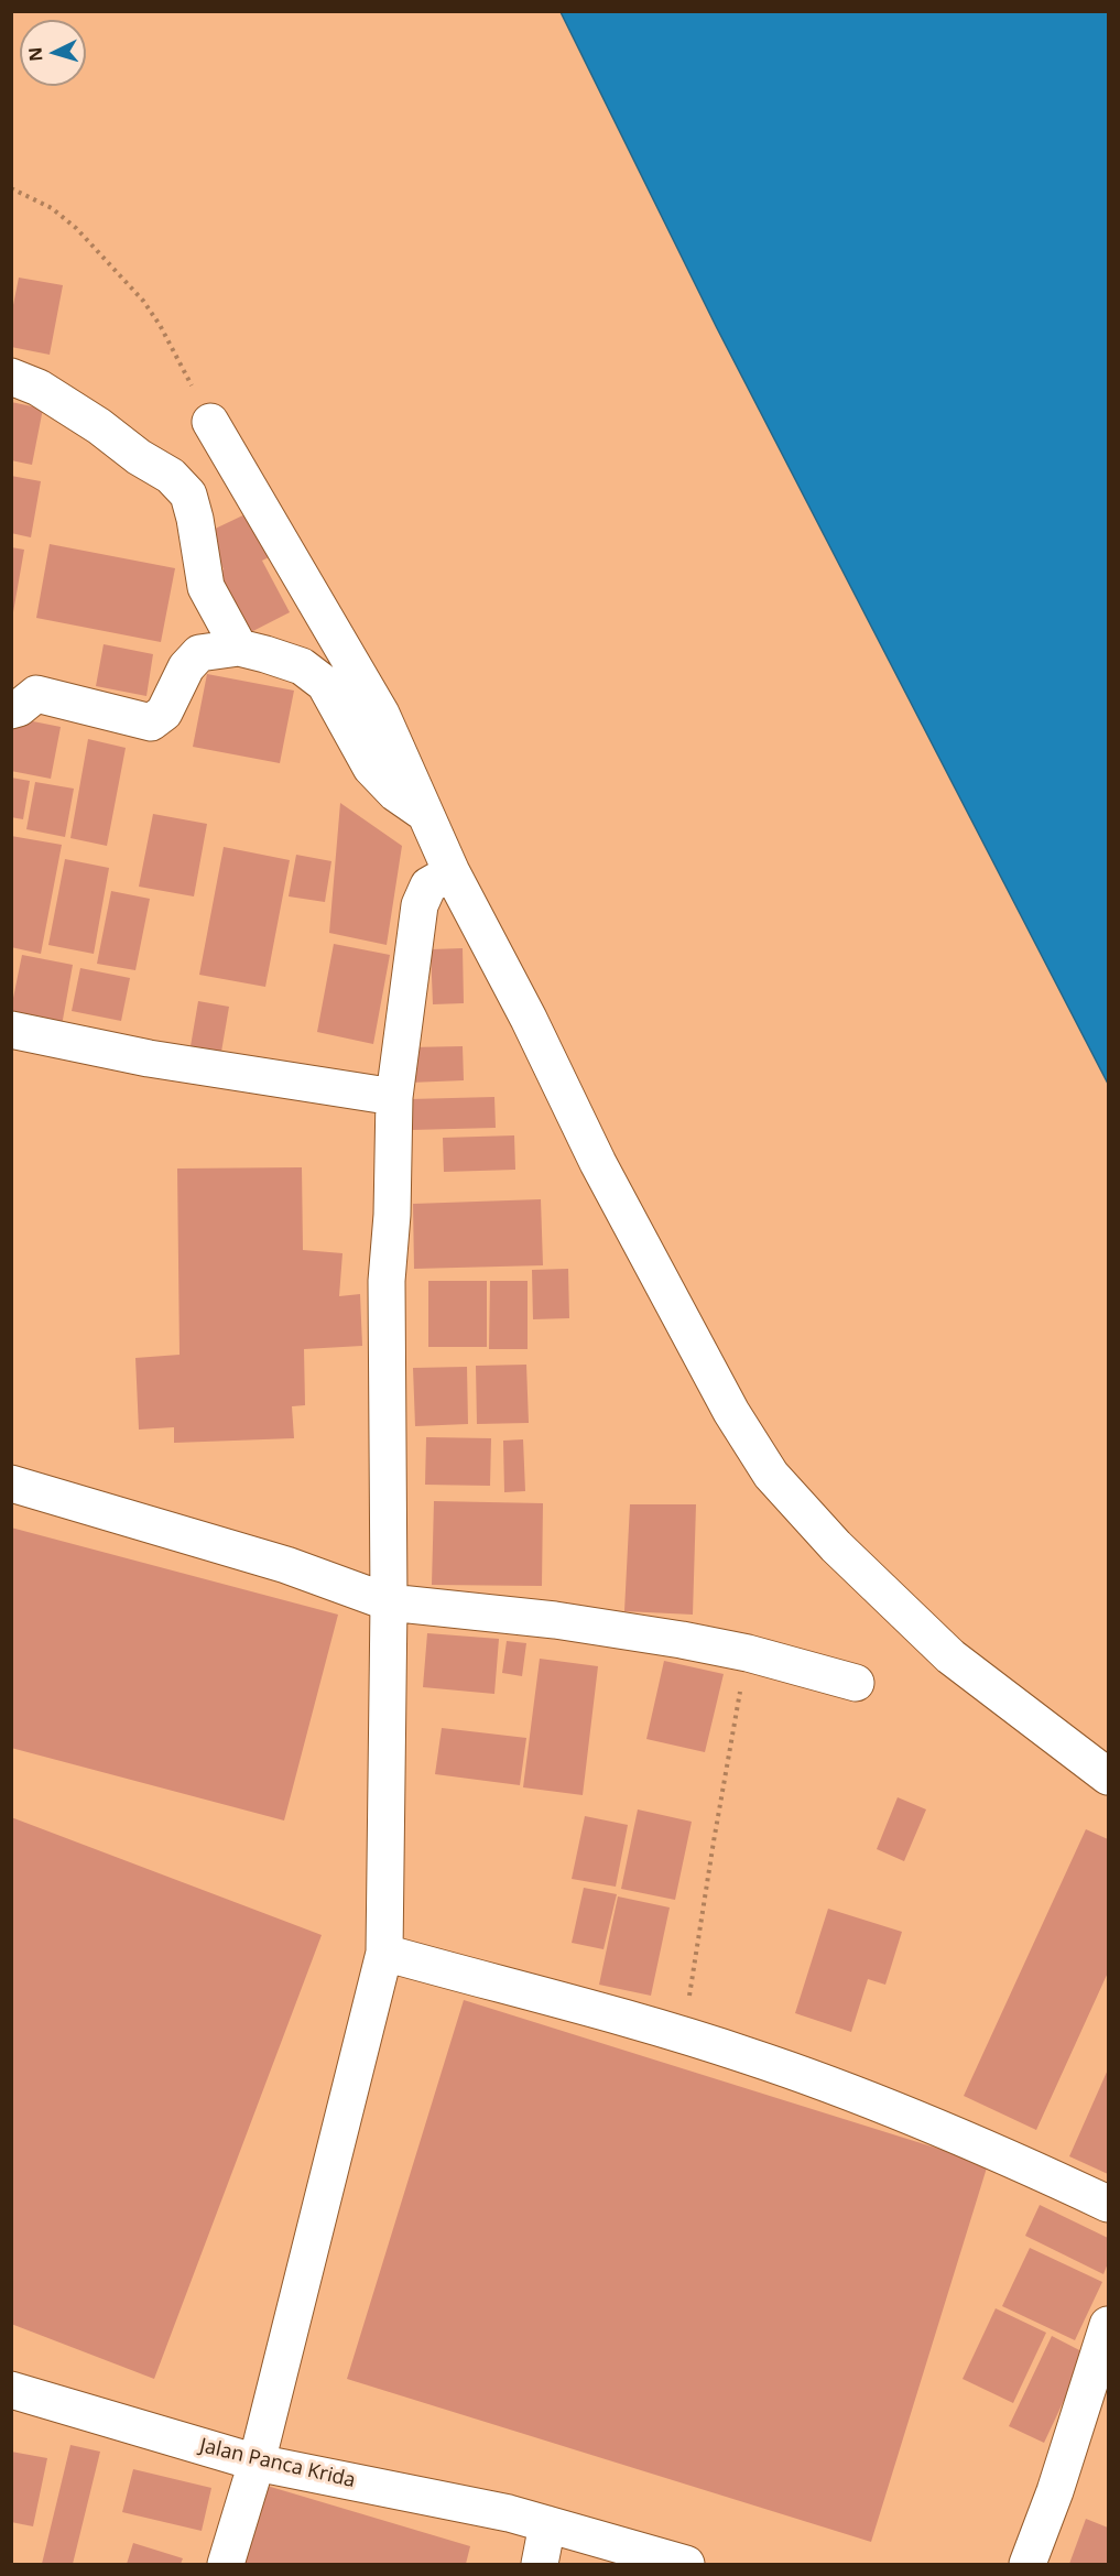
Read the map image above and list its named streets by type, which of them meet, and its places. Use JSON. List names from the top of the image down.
{
  "streets": {
    "street": ["Jalan Panca Krida"]
  },
  "north": "left"
}
